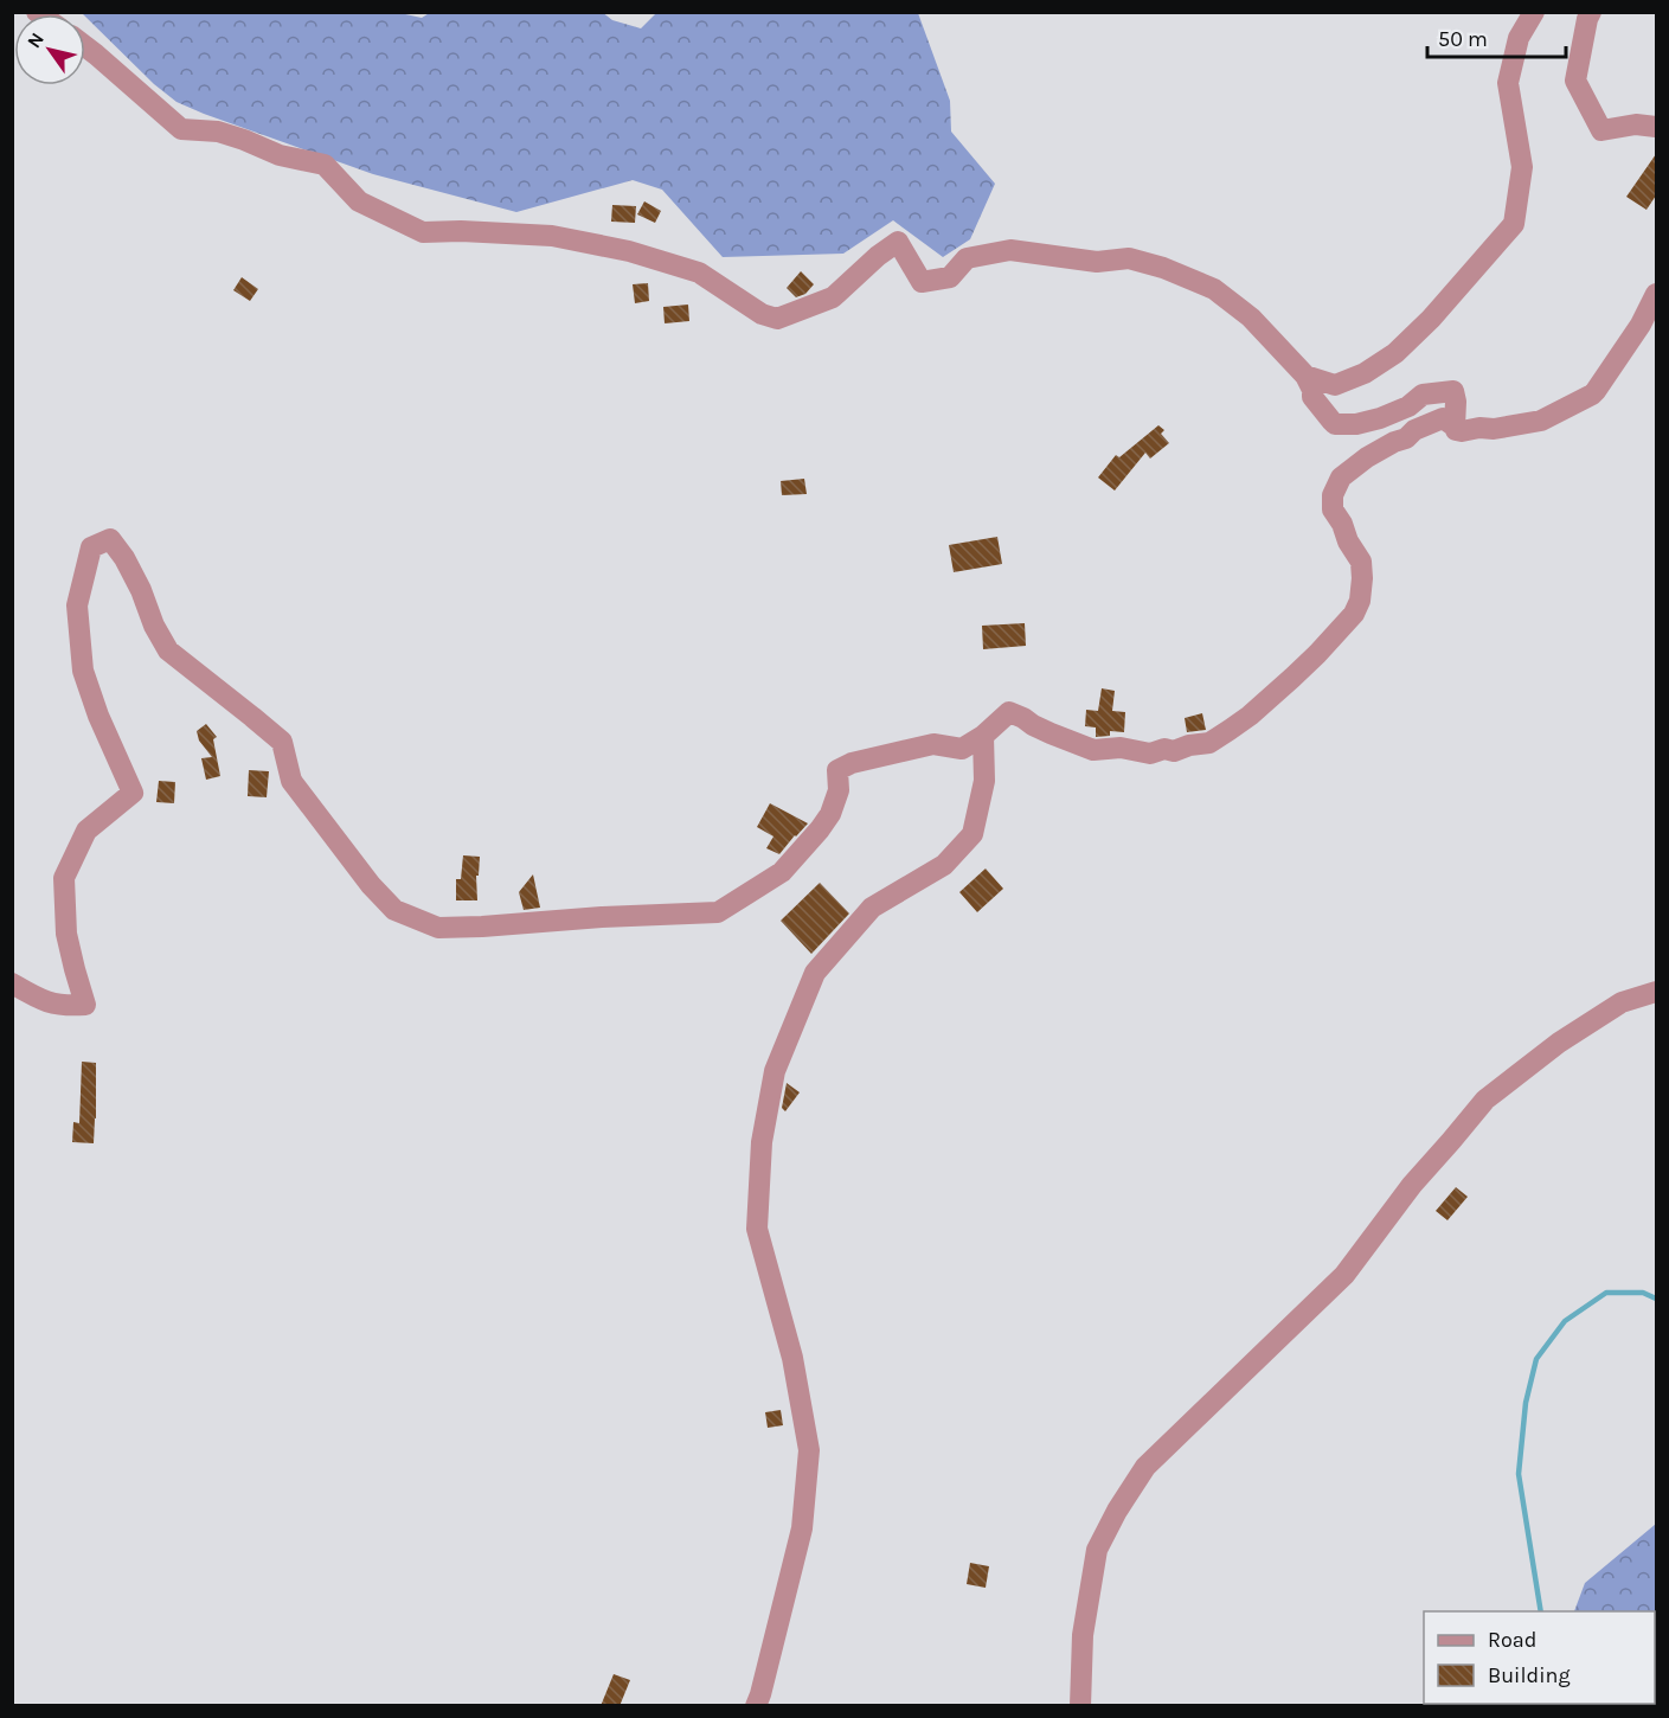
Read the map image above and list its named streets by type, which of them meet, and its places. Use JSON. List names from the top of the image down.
{
  "legend": ["Road", "Building"],
  "scale_bar": "50 m",
  "north": "top left"
}
